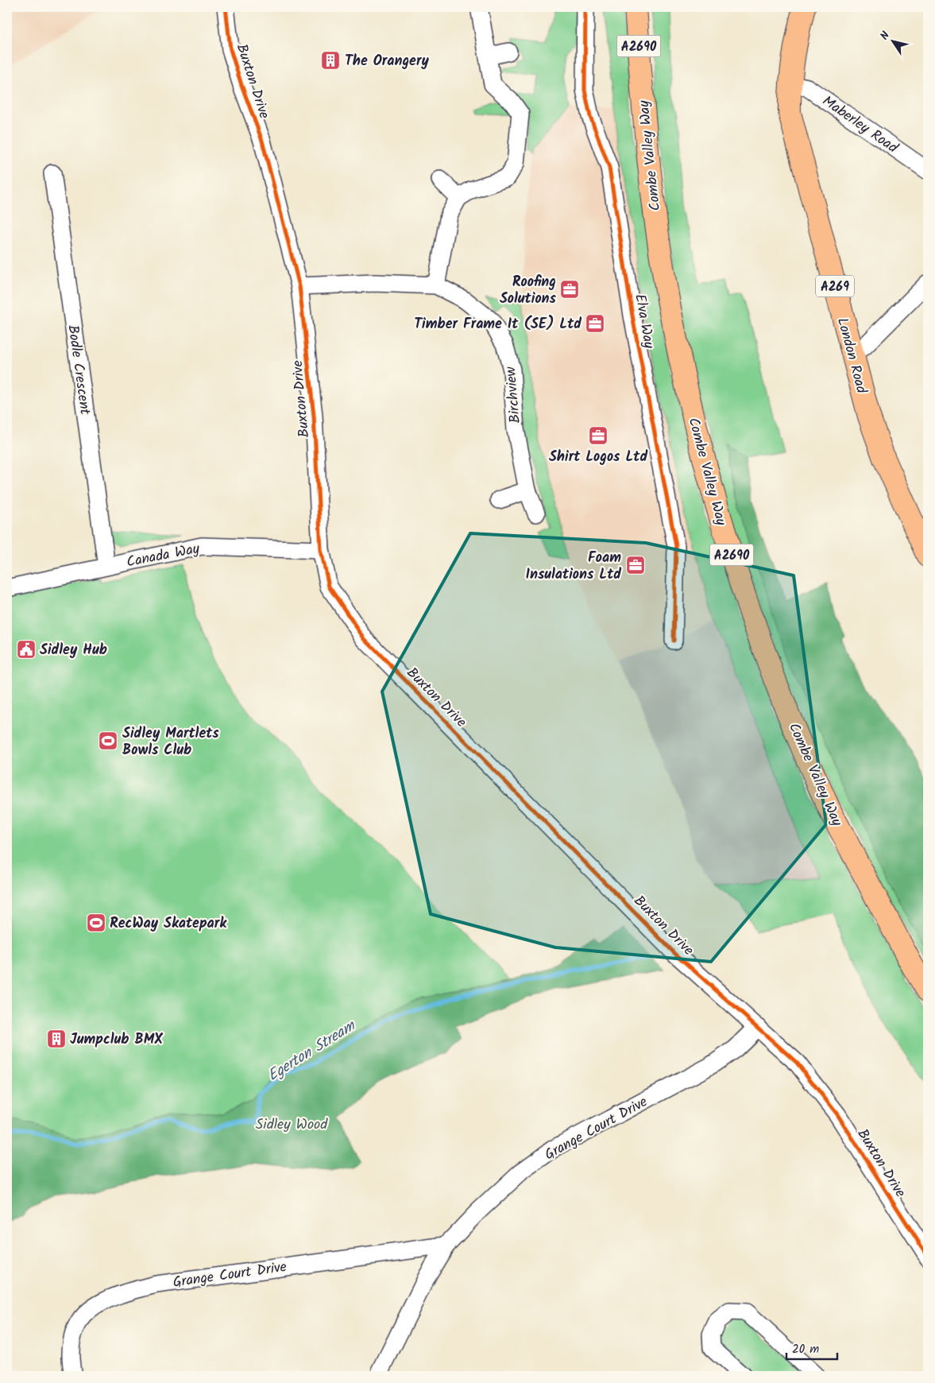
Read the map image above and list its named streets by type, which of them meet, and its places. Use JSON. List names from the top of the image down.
{
  "streets": {
    "main road": [
      "A2690",
      "Combe Valley Way",
      "A269",
      "London Road"
    ],
    "street": [
      "Buxton Drive",
      "Maberley Road",
      "Elva Way",
      "Bodle Crescent",
      "Birchview",
      "Canada Way",
      "Grange Court Drive"
    ]
  },
  "crossings": [
    ["Buxton Drive", "Birchview"],
    ["Buxton Drive", "Canada Way"],
    ["Buxton Drive", "Grange Court Drive"],
    ["Maberley Road", "London Road"],
    ["Bodle Crescent", "Canada Way"]
  ],
  "water": ["Egerton Stream"],
  "parks": ["Sidley Wood"],
  "places": {
    "building": ["The Orangery", "Jumpclub BMX"],
    "office": [
      "Roofing Solutions",
      "Timber Frame It (SE) Ltd",
      "Shirt Logos Ltd",
      "Foam Insulations Ltd"
    ],
    "public building": ["Sidley Hub"],
    "sports": ["Sidley Martlets Bowls Club", "RecWay Skatepark"]
  },
  "scale_bar": "20 m",
  "north": "top left"
}
